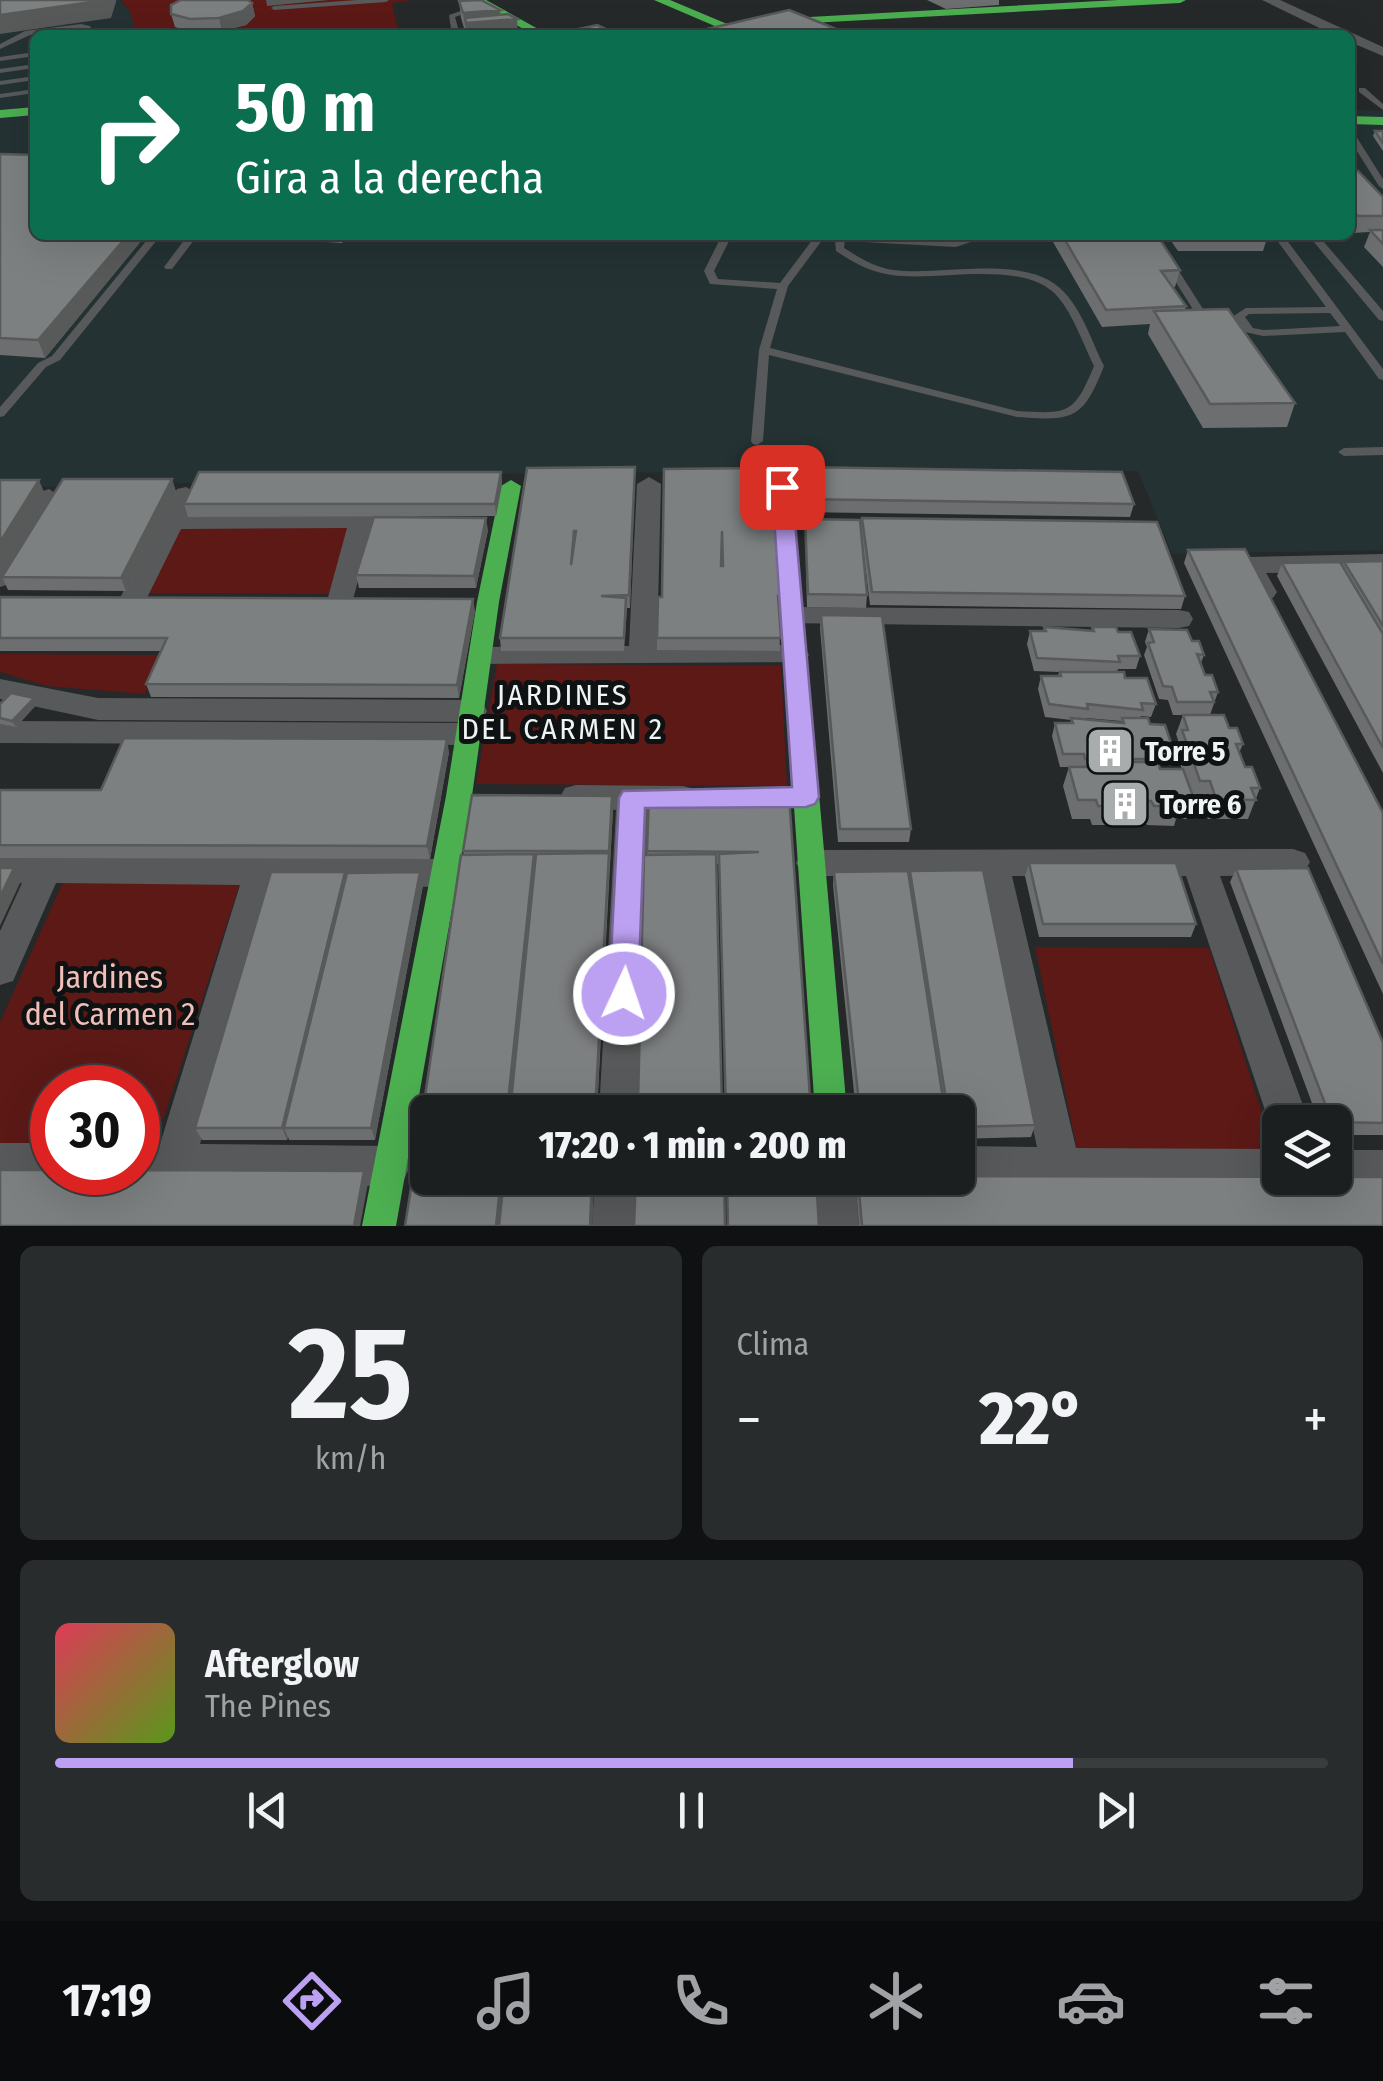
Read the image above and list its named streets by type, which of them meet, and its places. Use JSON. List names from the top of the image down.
{
  "districts": ["JARDINES DEL CARMEN 2"],
  "parks": ["Jardines del Carmen 2"],
  "places": {
    "building": ["Torre 5", "Torre 6"]
  },
  "page": {
    "turn": ["50 m", "Gira a la derecha"],
    "limit": "30",
    "trip": "17:20 · 1 min · 200 m",
    "tile": [
      ["25", "km/h"],
      "Clima"
    ],
    "heat": ["−", "22°", "+"],
    "song": ["Afterglow", "The Pines"],
    "tabs": "17:19"
  }
}
